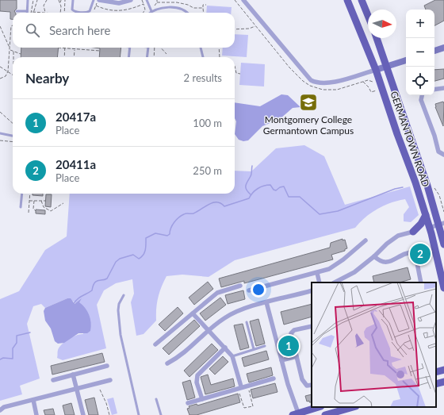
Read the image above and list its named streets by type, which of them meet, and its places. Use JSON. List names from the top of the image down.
{
  "streets": {
    "main road": ["GERMANTOWN ROAD"]
  },
  "places": {
    "school or university": ["Montgomery College Germantown Campus"]
  },
  "north": "right",
  "page": {
    "map_buttons": ["+", "−"],
    "search": "Search here",
    "heading": ["Nearby", "2 results"],
    "list": [
      {
        "mark": "1",
        "name": "20417a",
        "note": "Place",
        "value": "100 m"
      },
      {
        "mark": "2",
        "name": "20411a",
        "note": "Place",
        "value": "250 m"
      }
    ],
    "pins": ["2", "1"]
  }
}
